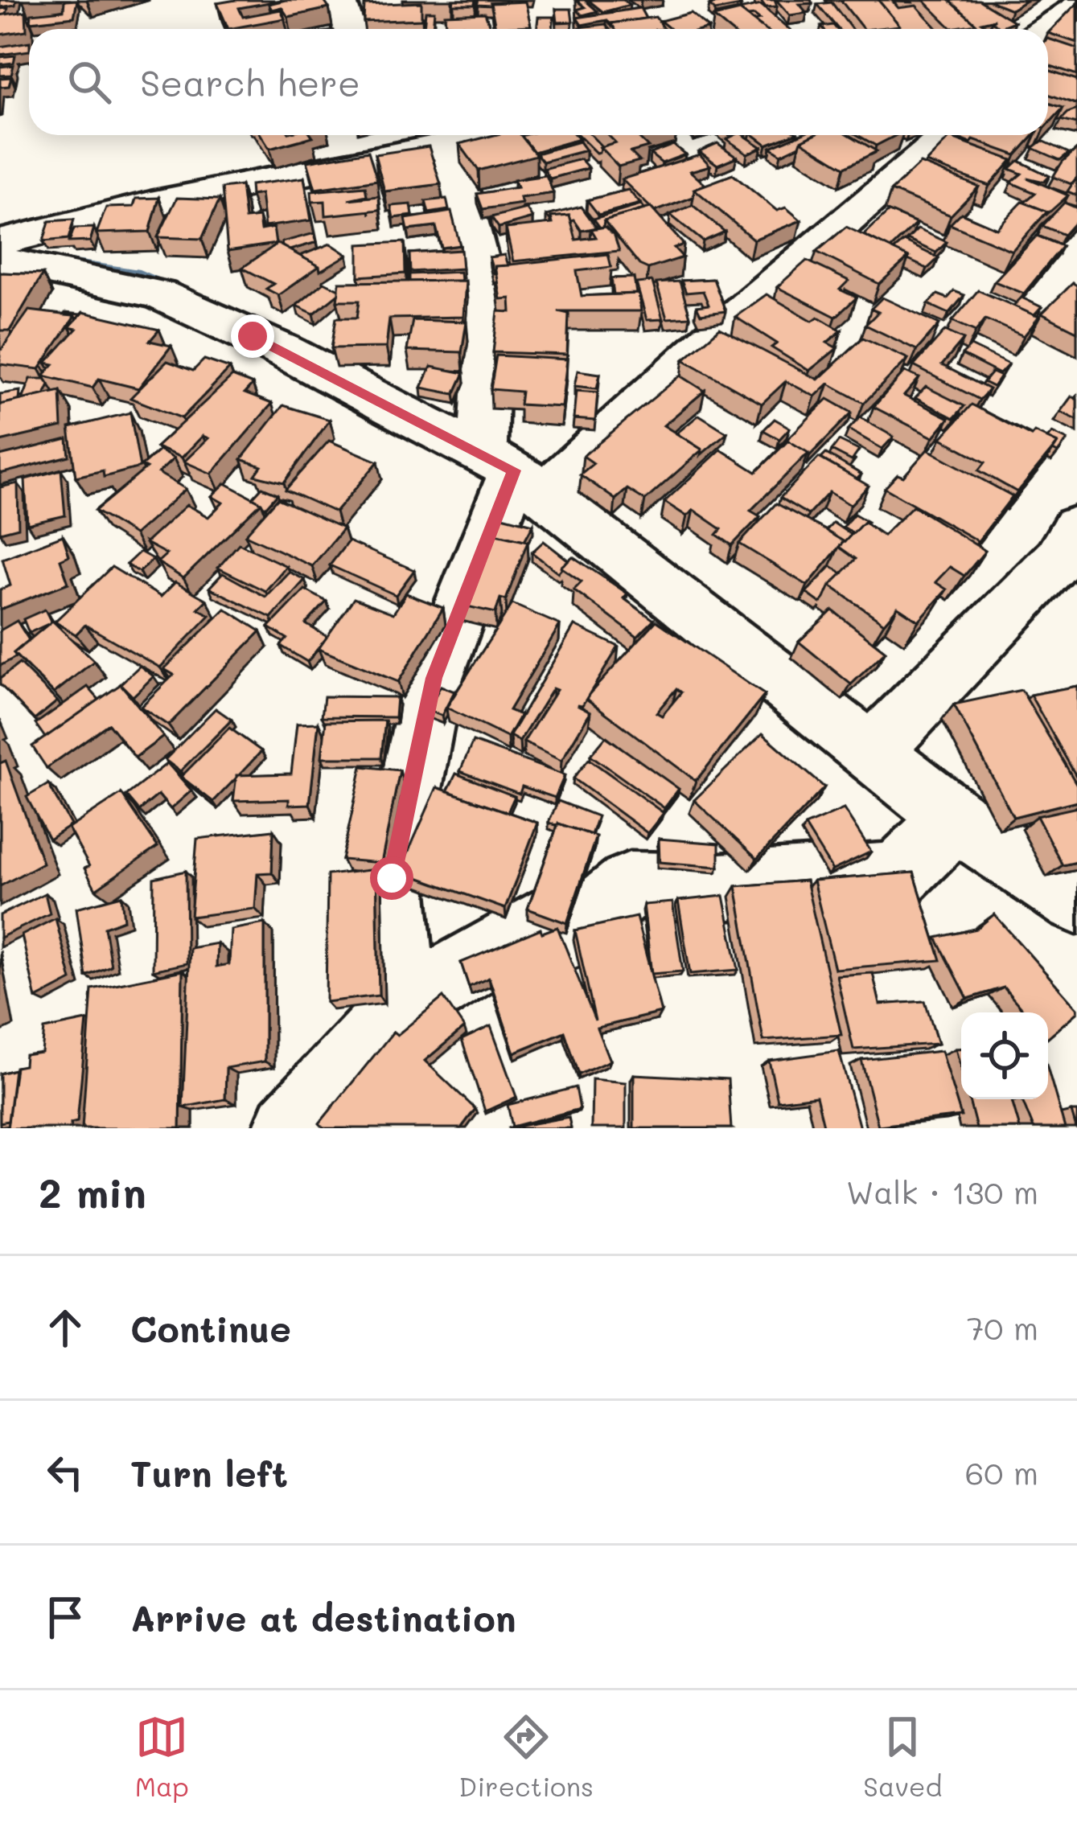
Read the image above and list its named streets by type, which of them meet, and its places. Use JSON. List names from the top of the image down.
{
  "page": {
    "search": "Search here",
    "heading": ["2 min", "Walk · 130 m"],
    "list": [
      ["Continue", "70 m"],
      ["Turn left", "60 m"],
      "Arrive at destination"
    ],
    "nav": ["Map", "Directions", "Saved"]
  }
}
